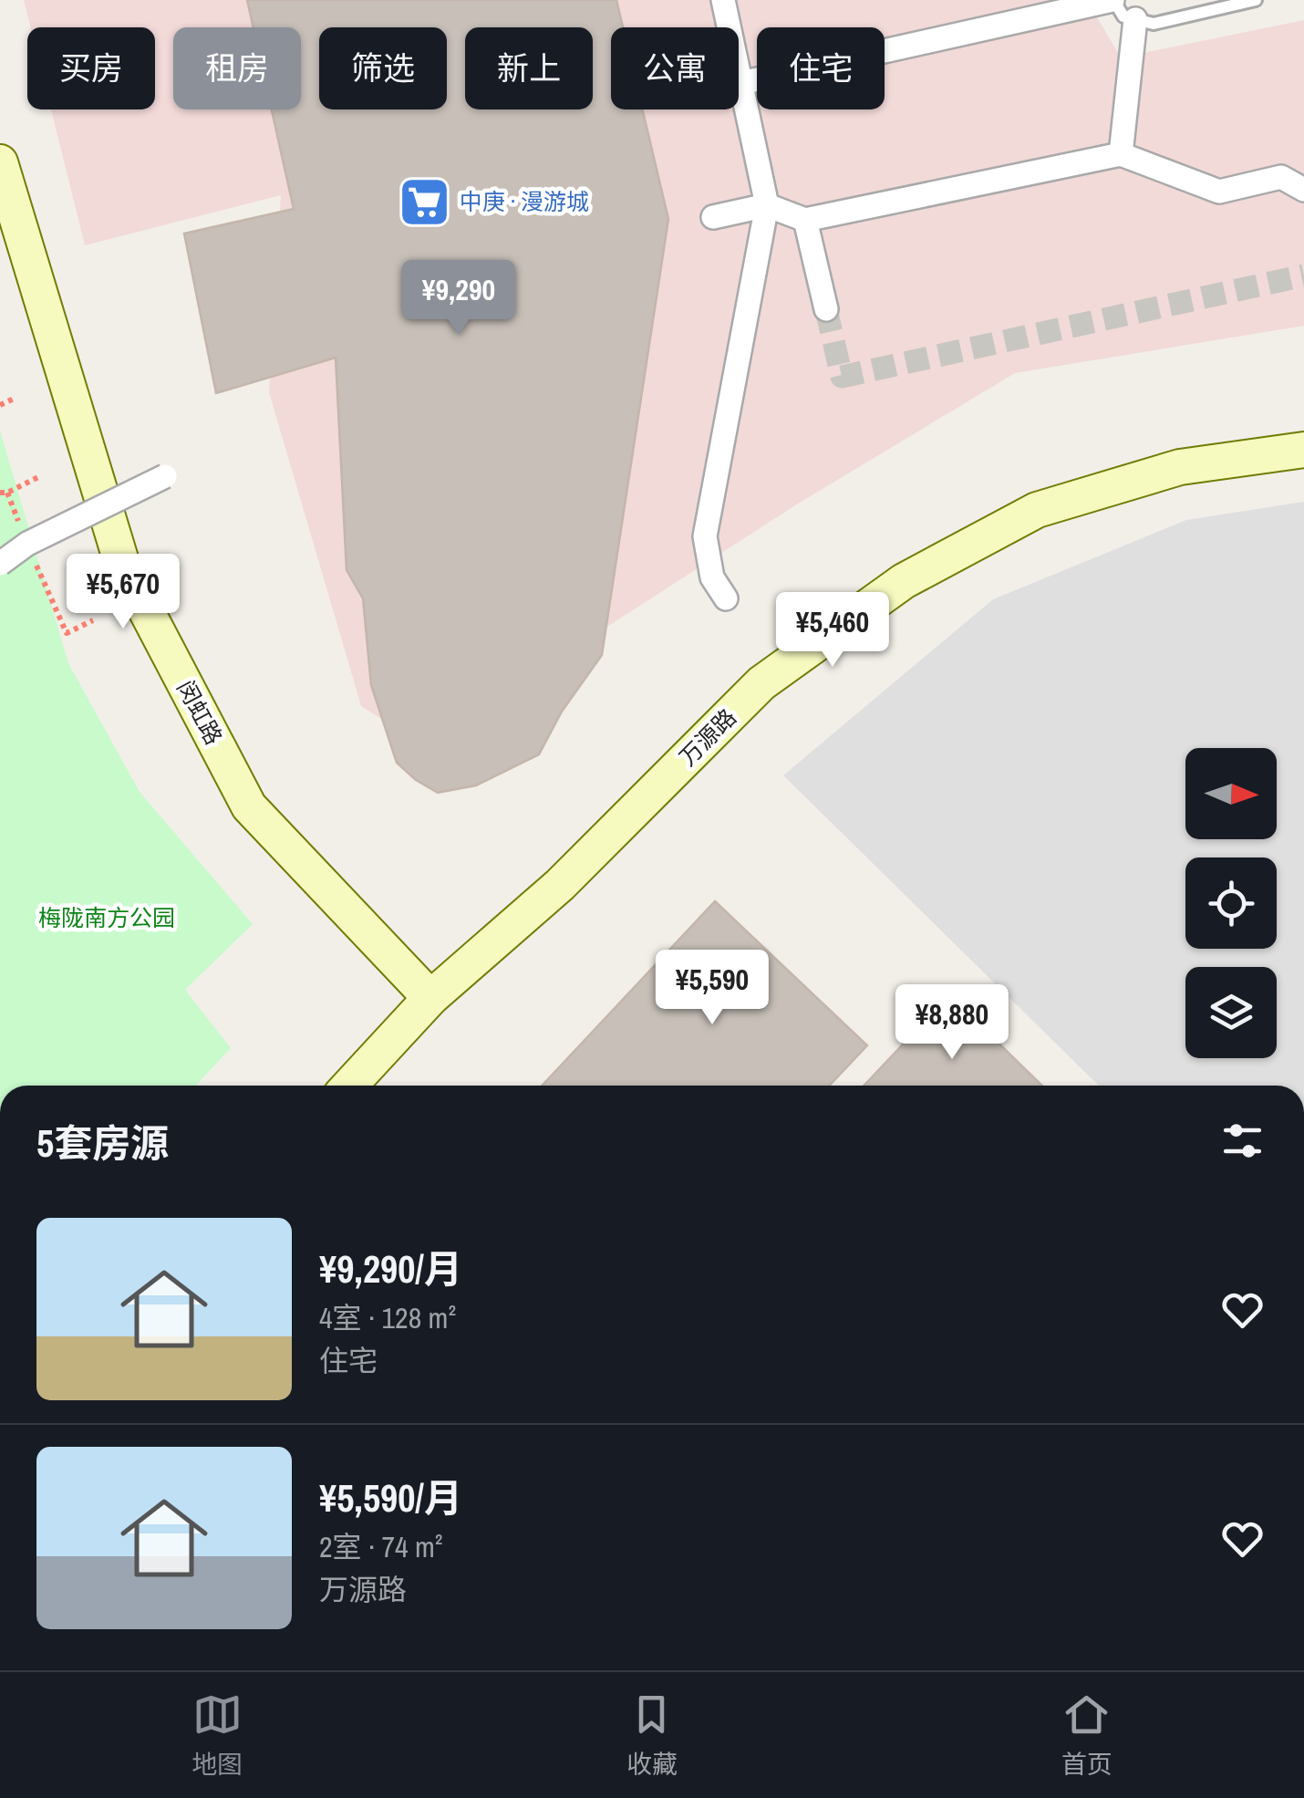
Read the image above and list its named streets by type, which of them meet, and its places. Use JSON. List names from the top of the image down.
{
  "streets": {
    "main road": ["闵虹路", "万源路"]
  },
  "crossings": [
    ["闵虹路", "万源路"]
  ],
  "parks": ["梅陇南方公园"],
  "places": {
    "supermarket": ["中庚 · 漫游城"]
  },
  "north": "right",
  "page": {
    "chip": [
      "买房",
      "租房",
      "筛选",
      "新上",
      "公寓",
      "住宅"
    ],
    "price": [
      "¥9,290",
      "¥5,670",
      "¥5,460",
      "¥5,590",
      "¥8,880"
    ],
    "heading": "5套房源",
    "list": [
      {
        "name": "¥9,290/月",
        "note": "4室 · 128 m² · 住宅"
      },
      {
        "name": "¥5,590/月",
        "note": "2室 · 74 m² · 万源路"
      }
    ],
    "tabs": ["地图", "收藏", "首页"]
  }
}
